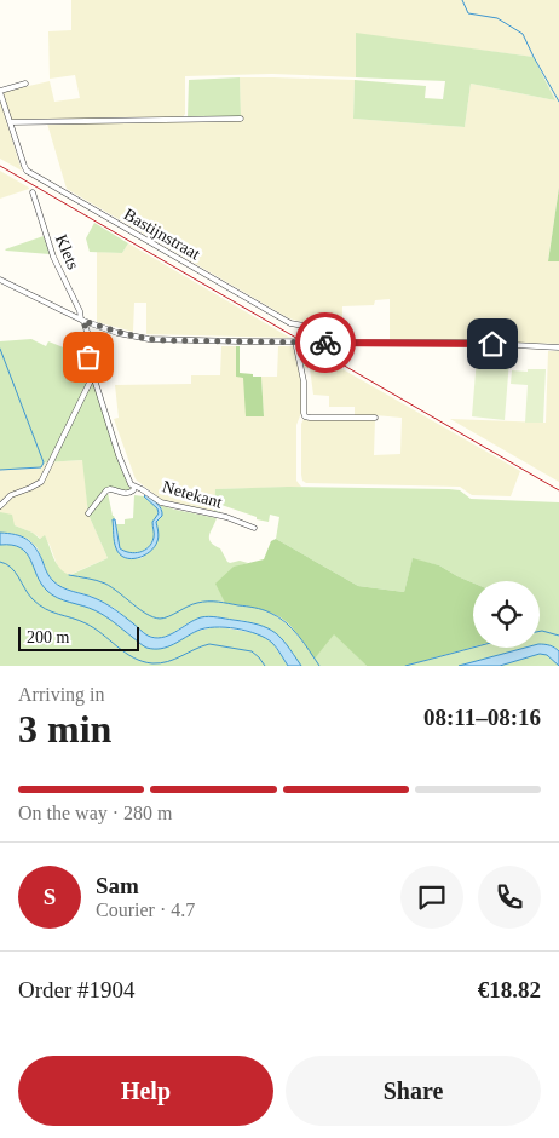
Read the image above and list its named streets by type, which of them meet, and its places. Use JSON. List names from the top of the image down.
{
  "streets": {
    "street": ["Bastijnstraat", "Klets", "Netekant"]
  },
  "scale_bar": "200 m",
  "page": {
    "scale": "200 m",
    "heading": ["3 min", "Arriving in", "08:11–08:16"],
    "panel": [
      "Sam",
      "Courier · 4.7",
      "Order #1904",
      "€18.82"
    ],
    "bar": "On the way · 280 m",
    "round": "S",
    "buttons": ["Help", "Share"]
  }
}
